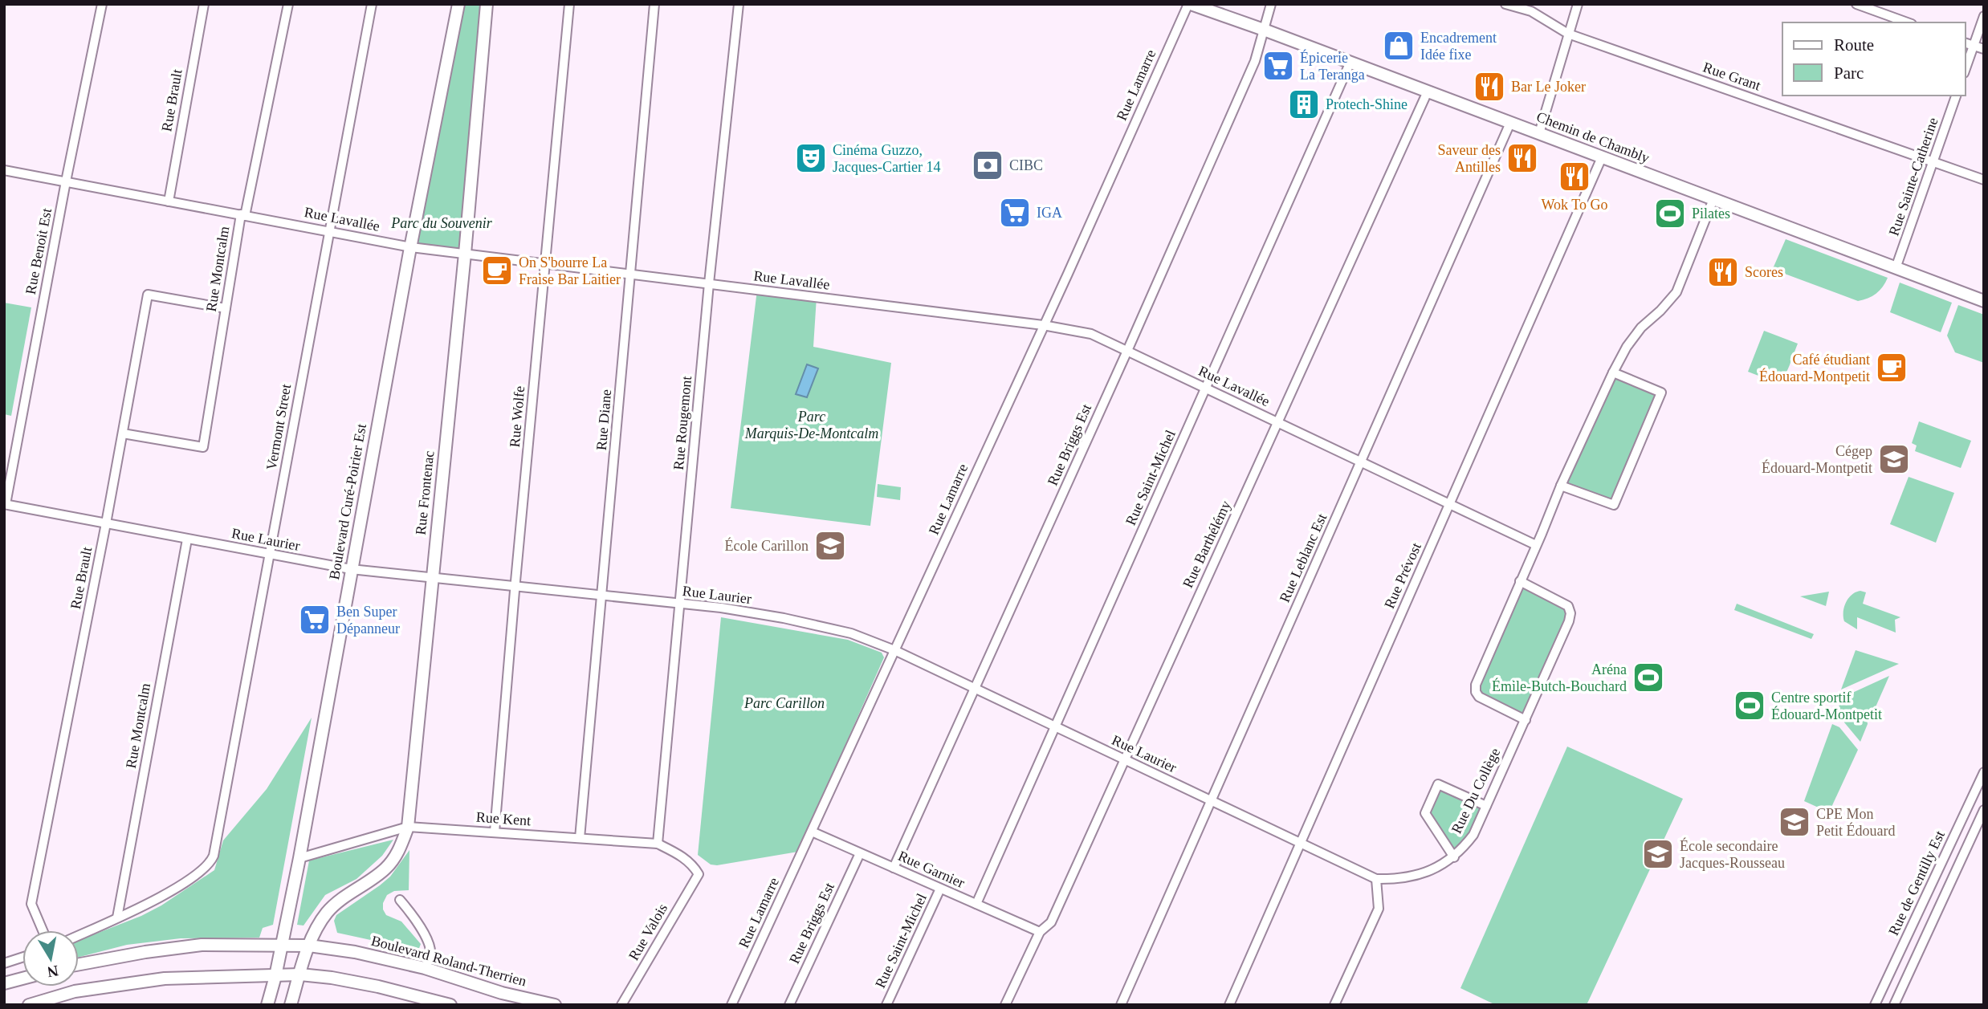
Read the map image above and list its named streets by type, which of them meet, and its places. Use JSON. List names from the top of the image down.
{
  "streets": {
    "main road": [
      "Chemin de Chambly",
      "Rue Frontenac",
      "Boulevard Curé-Poirier Est",
      "Boulevard Roland-Therrien"
    ],
    "street": [
      "Rue Grant",
      "Rue Lamarre",
      "Rue Brault",
      "Rue Sainte-Catherine",
      "Rue Lavallée",
      "Rue Benoit Est",
      "Rue Montcalm",
      "Rue Wolfe",
      "Rue Diane",
      "Rue Rougemont",
      "Vermont Street",
      "Rue Briggs Est",
      "Rue Saint-Michel",
      "Rue Laurier",
      "Rue Barthélémy",
      "Rue Leblanc Est",
      "Rue Prévost",
      "Rue Du Collège",
      "Rue Kent",
      "Rue Garnier",
      "Rue de Gentilly Est",
      "Rue Valois"
    ]
  },
  "crossings": [
    ["Rue Grant", "Rue Sainte-Catherine"],
    ["Rue Lamarre", "Chemin de Chambly"],
    ["Rue Lamarre", "Rue Lavallée"],
    ["Rue Lamarre", "Rue Laurier"],
    ["Rue Lamarre", "Rue Garnier"],
    ["Rue Brault", "Rue Lavallée"],
    ["Rue Brault", "Rue Montcalm"],
    ["Rue Brault", "Rue Laurier"],
    ["Chemin de Chambly", "Rue Sainte-Catherine"],
    ["Chemin de Chambly", "Rue Briggs Est"],
    ["Chemin de Chambly", "Rue Saint-Michel"],
    ["Chemin de Chambly", "Rue Barthélémy"],
    ["Chemin de Chambly", "Rue Leblanc Est"],
    ["Chemin de Chambly", "Rue Prévost"],
    ["Rue Lavallée", "Rue Benoit Est"],
    ["Rue Lavallée", "Rue Montcalm"],
    ["Rue Lavallée", "Rue Wolfe"],
    ["Rue Lavallée", "Rue Diane"],
    ["Rue Lavallée", "Rue Rougemont"],
    ["Rue Lavallée", "Vermont Street"],
    ["Rue Lavallée", "Rue Briggs Est"],
    ["Rue Lavallée", "Rue Saint-Michel"],
    ["Rue Lavallée", "Rue Frontenac"],
    ["Rue Lavallée", "Boulevard Curé-Poirier Est"],
    ["Rue Lavallée", "Rue Barthélémy"],
    ["Rue Lavallée", "Rue Leblanc Est"],
    ["Rue Lavallée", "Rue Prévost"],
    ["Rue Benoit Est", "Rue Laurier"],
    ["Rue Montcalm", "Vermont Street"],
    ["Rue Montcalm", "Rue Laurier"],
    ["Rue Wolfe", "Rue Laurier"],
    ["Rue Wolfe", "Rue Kent"],
    ["Rue Diane", "Rue Laurier"],
    ["Rue Diane", "Rue Kent"],
    ["Rue Rougemont", "Rue Laurier"],
    ["Rue Rougemont", "Rue Kent"],
    ["Vermont Street", "Rue Laurier"],
    ["Rue Briggs Est", "Rue Laurier"],
    ["Rue Briggs Est", "Rue Garnier"],
    ["Rue Saint-Michel", "Rue Laurier"],
    ["Rue Saint-Michel", "Rue Garnier"],
    ["Rue Frontenac", "Rue Laurier"],
    ["Rue Frontenac", "Rue Kent"],
    ["Rue Frontenac", "Boulevard Roland-Therrien"],
    ["Boulevard Curé-Poirier Est", "Rue Laurier"],
    ["Boulevard Curé-Poirier Est", "Rue Kent"],
    ["Boulevard Curé-Poirier Est", "Boulevard Roland-Therrien"],
    ["Rue Laurier", "Rue Barthélémy"],
    ["Rue Laurier", "Rue Leblanc Est"],
    ["Rue Laurier", "Rue Prévost"],
    ["Rue Laurier", "Rue Du Collège"],
    ["Rue Barthélémy", "Rue Garnier"],
    ["Rue Kent", "Rue Valois"]
  ],
  "parks": ["Parc du Souvenir", "Parc Marquis-De-Montcalm", "Parc Carillon"],
  "places": {
    "shop": ["Encadrement Idée fixe"],
    "supermarket": ["Épicerie La Teranga", "IGA", "Ben Super Dépanneur"],
    "restaurant": [
      "Bar Le Joker",
      "Saveur des Antilles",
      "Wok To Go",
      "Scores"
    ],
    "building": ["Protech-Shine"],
    "theatre": ["Cinéma Guzzo, Jacques-Cartier 14"],
    "bank": ["CIBC"],
    "sports": ["Pilates", "Aréna Émile-Butch-Bouchard", "Centre sportif Édouard-Montpetit"],
    "cafe": ["On S'bourre La Fraise Bar Laitier", "Café étudiant Édouard-Montpetit"],
    "school or university": [
      "Cégep Édouard-Montpetit",
      "École Carillon",
      "CPE Mon Petit Édouard",
      "École secondaire Jacques-Rousseau"
    ]
  },
  "legend": ["Route", "Parc"],
  "north": "bottom"
}
